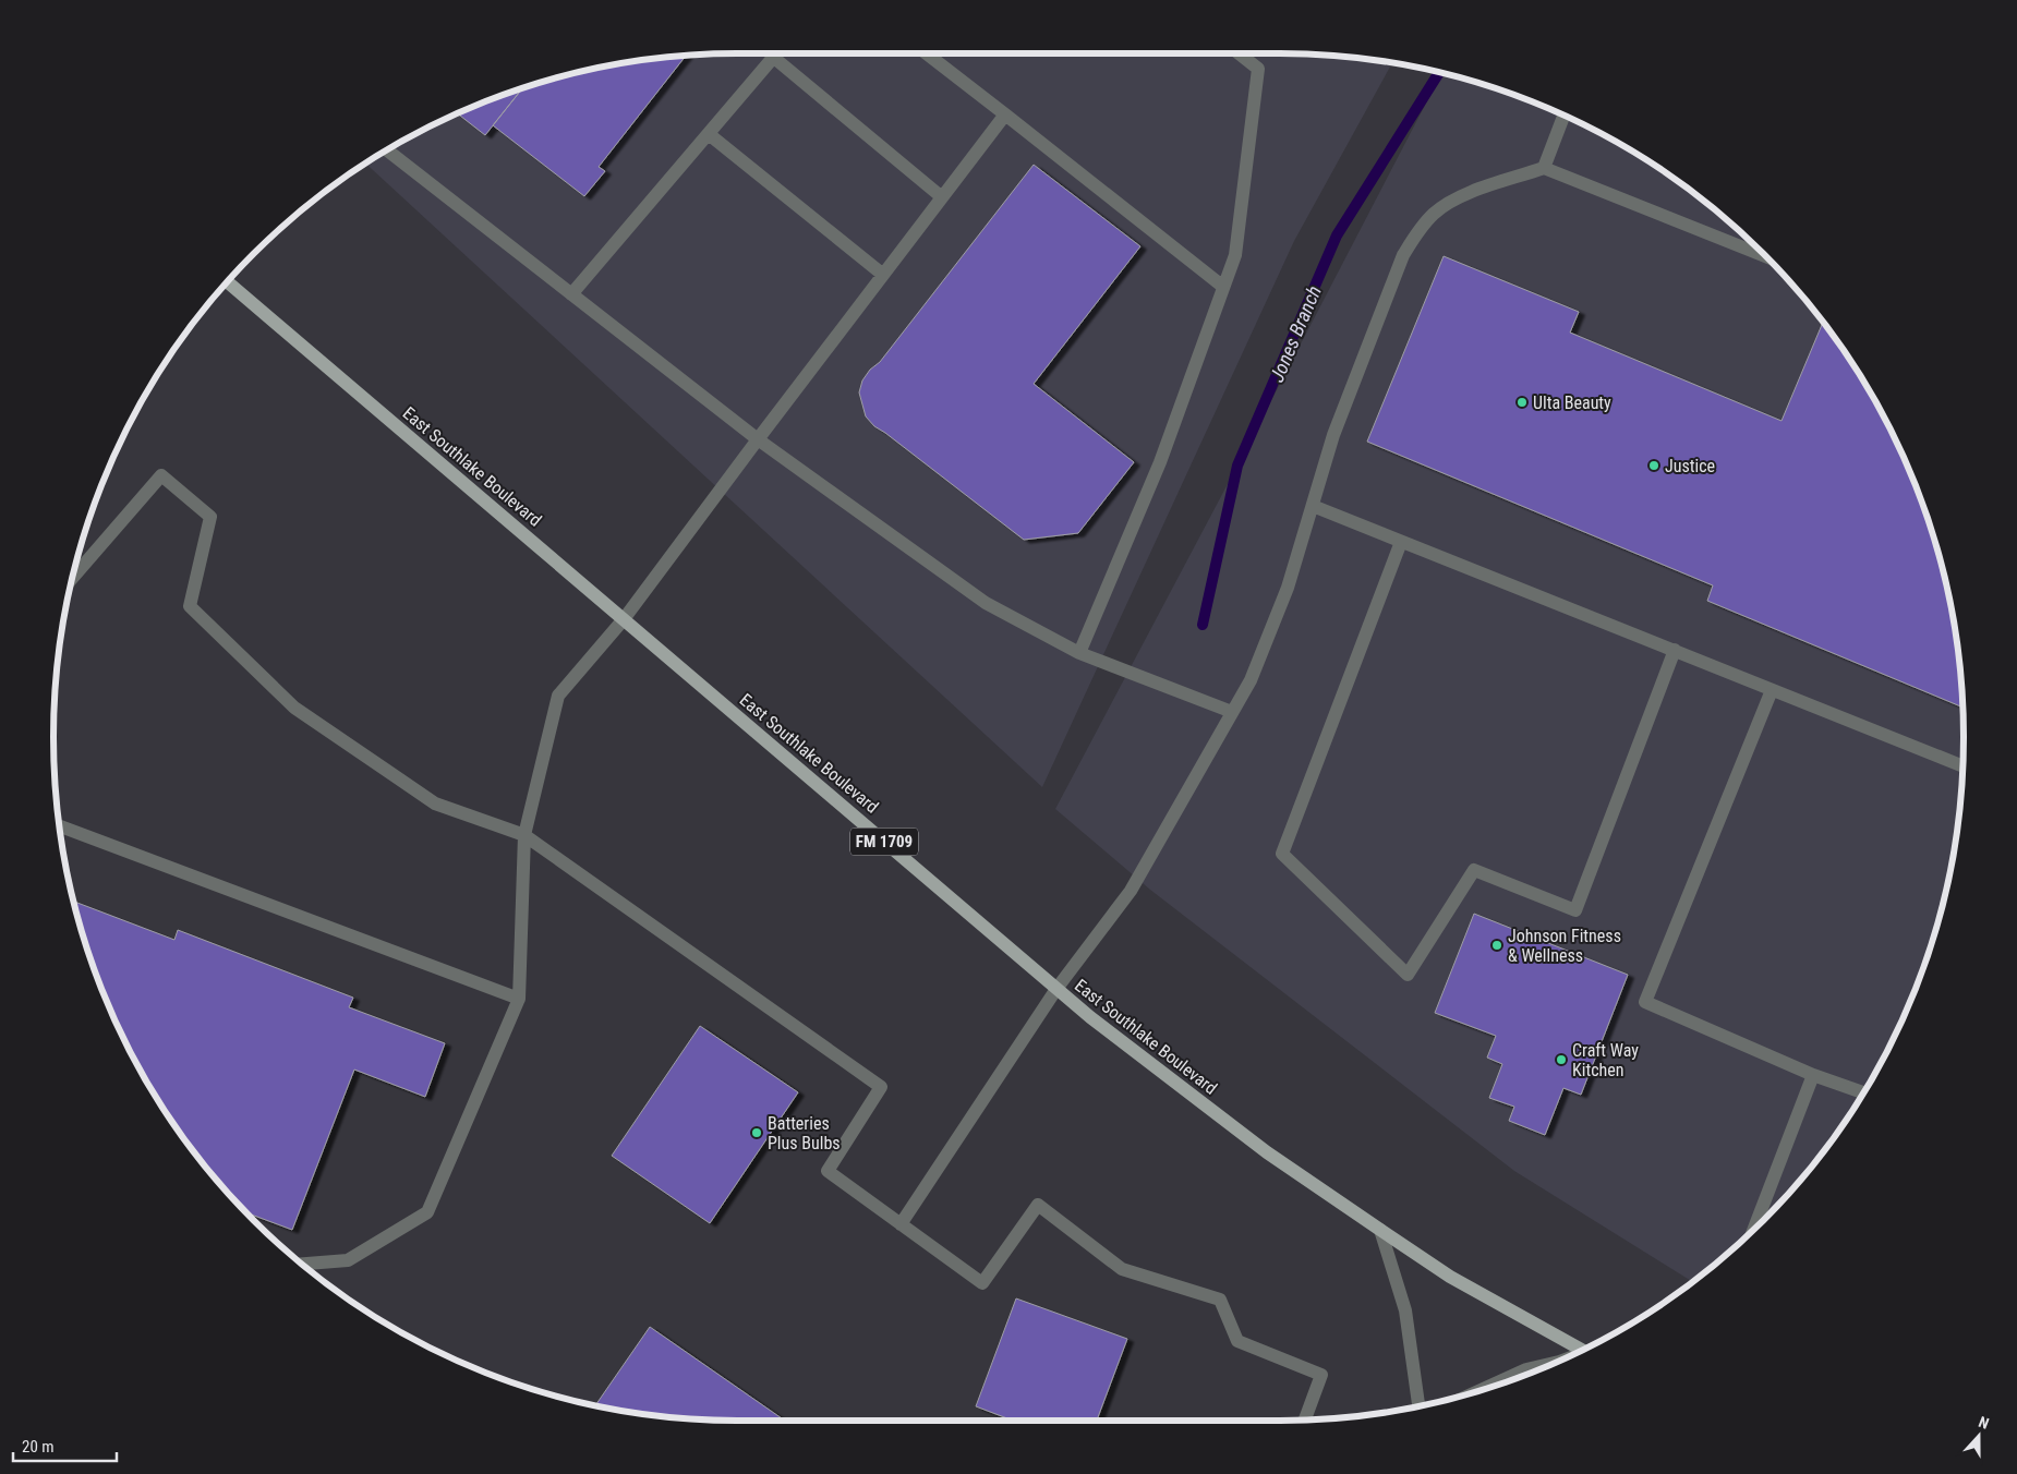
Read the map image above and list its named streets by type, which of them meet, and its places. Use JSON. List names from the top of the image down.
{
  "streets": {
    "main road": ["East Southlake Boulevard", "FM 1709"]
  },
  "water": ["Jones Branch"],
  "places": [
    "Ulta Beauty",
    "Justice",
    "Johnson Fitness & Wellness",
    "Craft Way Kitchen",
    "Batteries Plus Bulbs"
  ],
  "scale_bar": "20 m",
  "north": "top"
}
